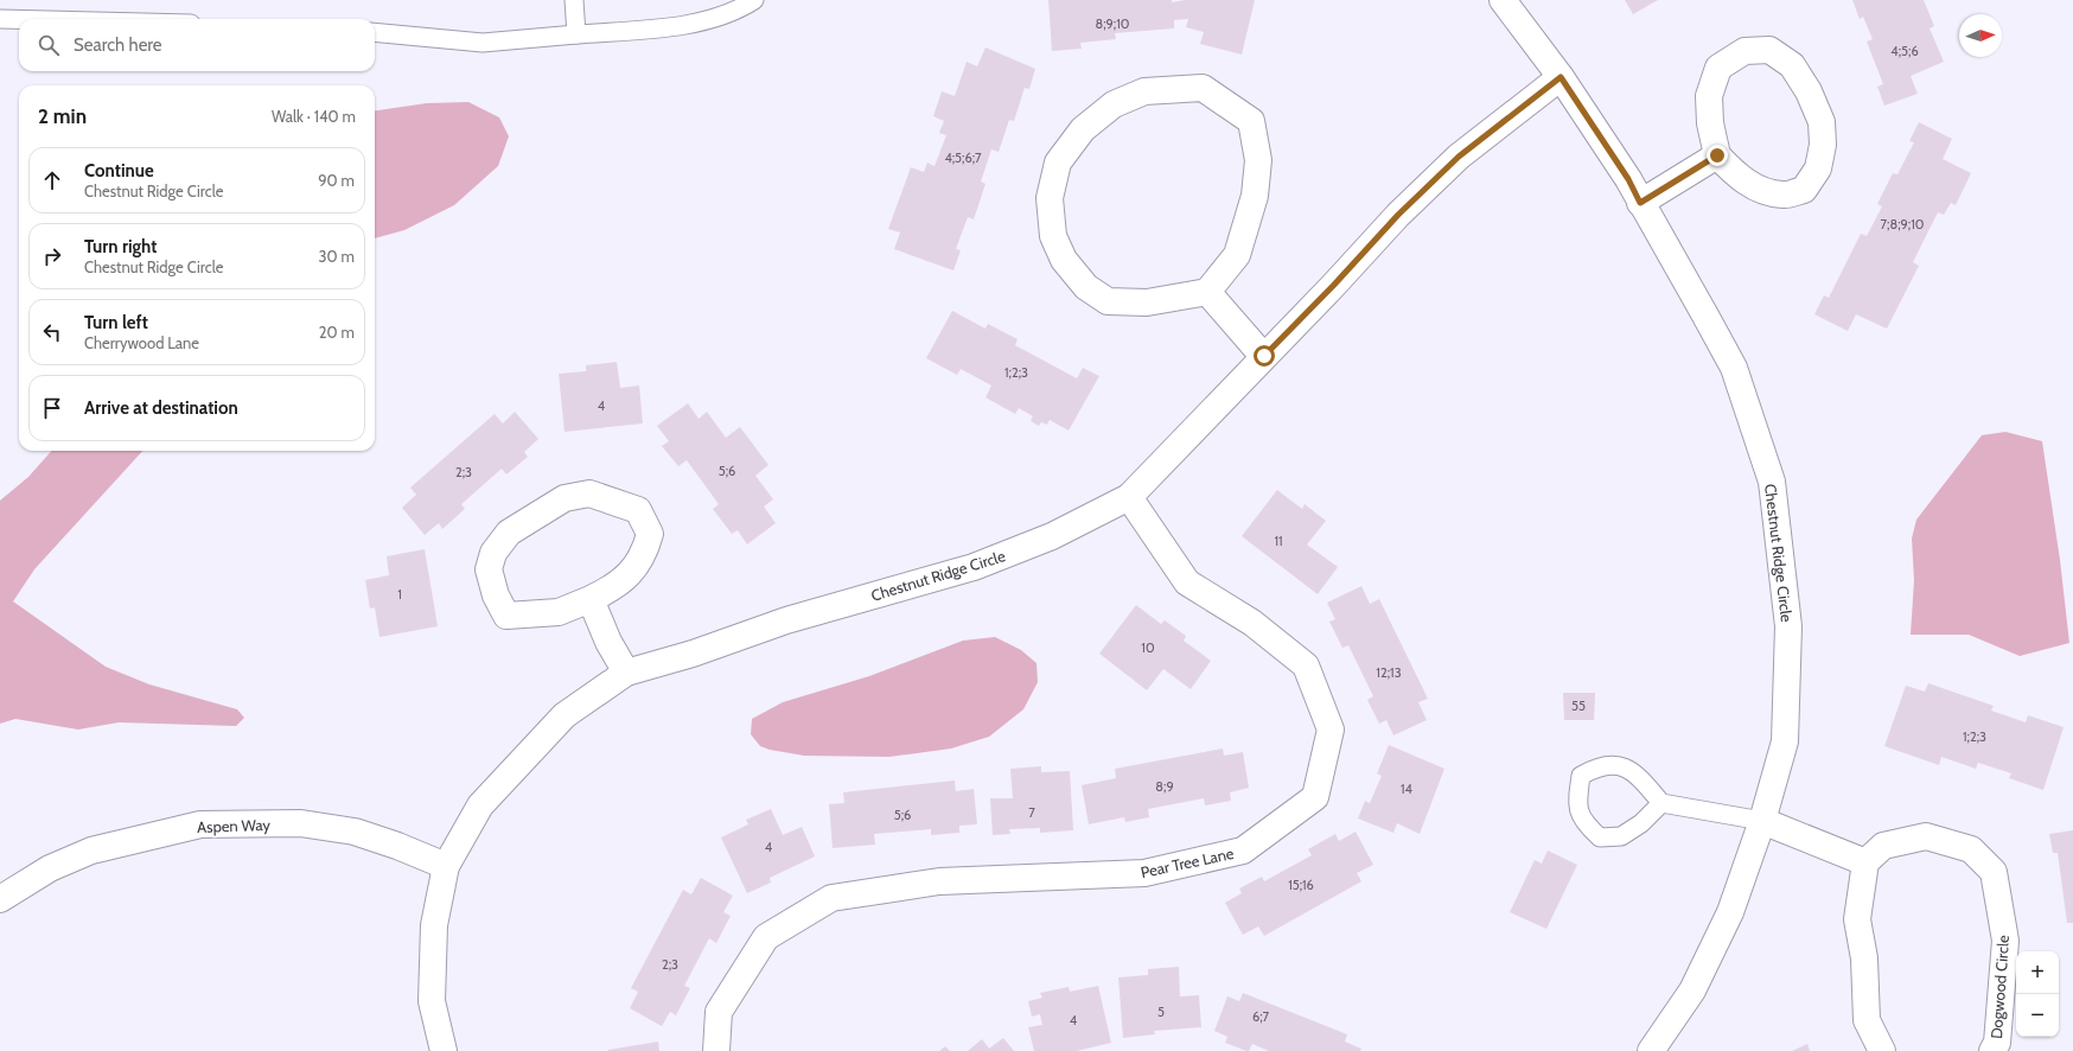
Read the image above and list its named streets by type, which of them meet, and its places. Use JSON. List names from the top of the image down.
{
  "streets": {
    "street": [
      "Chestnut Ridge Circle",
      "Aspen Way",
      "Pear Tree Lane",
      "Dogwood Circle"
    ]
  },
  "crossings": [
    ["Chestnut Ridge Circle", "Aspen Way"],
    ["Chestnut Ridge Circle", "Pear Tree Lane"]
  ],
  "house_numbers": [
    "8;9;10",
    "4;5;6",
    "4;5;6;7",
    "7;8;9;10",
    "1;2;3",
    "4",
    "5;6",
    "2;3",
    "11",
    "1",
    "10",
    "12;13",
    "55",
    "1;2;3",
    "8;9",
    "14",
    "7",
    "5;6",
    "4",
    "15;16",
    "2;3",
    "5",
    "6;7",
    "4"
  ],
  "north": "right",
  "page": {
    "search": "Search here",
    "heading": ["2 min", "Walk · 140 m"],
    "list": [
      ["Continue", "Chestnut Ridge Circle", "90 m"],
      ["Turn right", "Chestnut Ridge Circle", "30 m"],
      ["Turn left", "Cherrywood Lane", "20 m"],
      "Arrive at destination"
    ],
    "map_buttons": ["+", "−"]
  }
}
